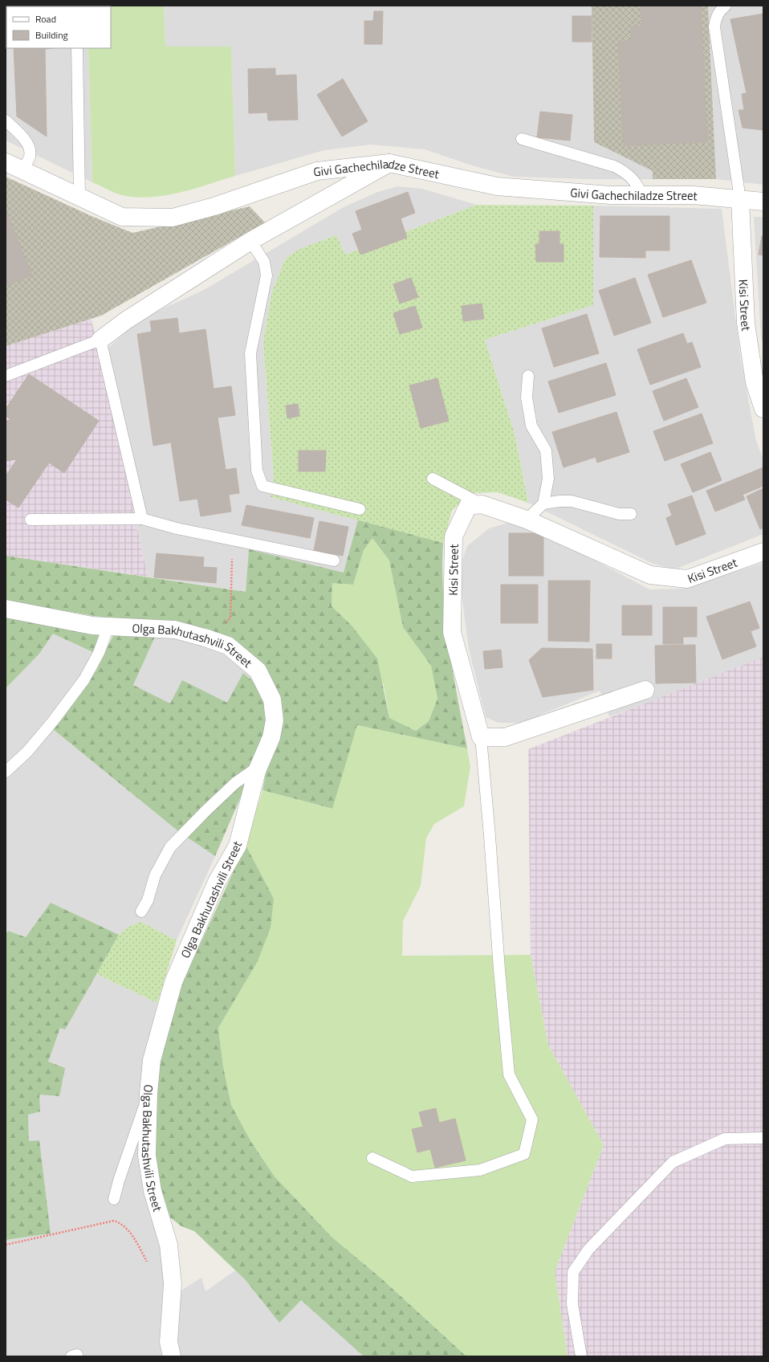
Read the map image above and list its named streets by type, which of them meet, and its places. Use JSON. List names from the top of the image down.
{
  "streets": {
    "street": ["Givi Gachechiladze Street", "Kisi Street", "Olga Bakhutashvili Street"]
  },
  "crossings": [
    ["Givi Gachechiladze Street", "Kisi Street"]
  ],
  "legend": ["Road", "Building"]
}
